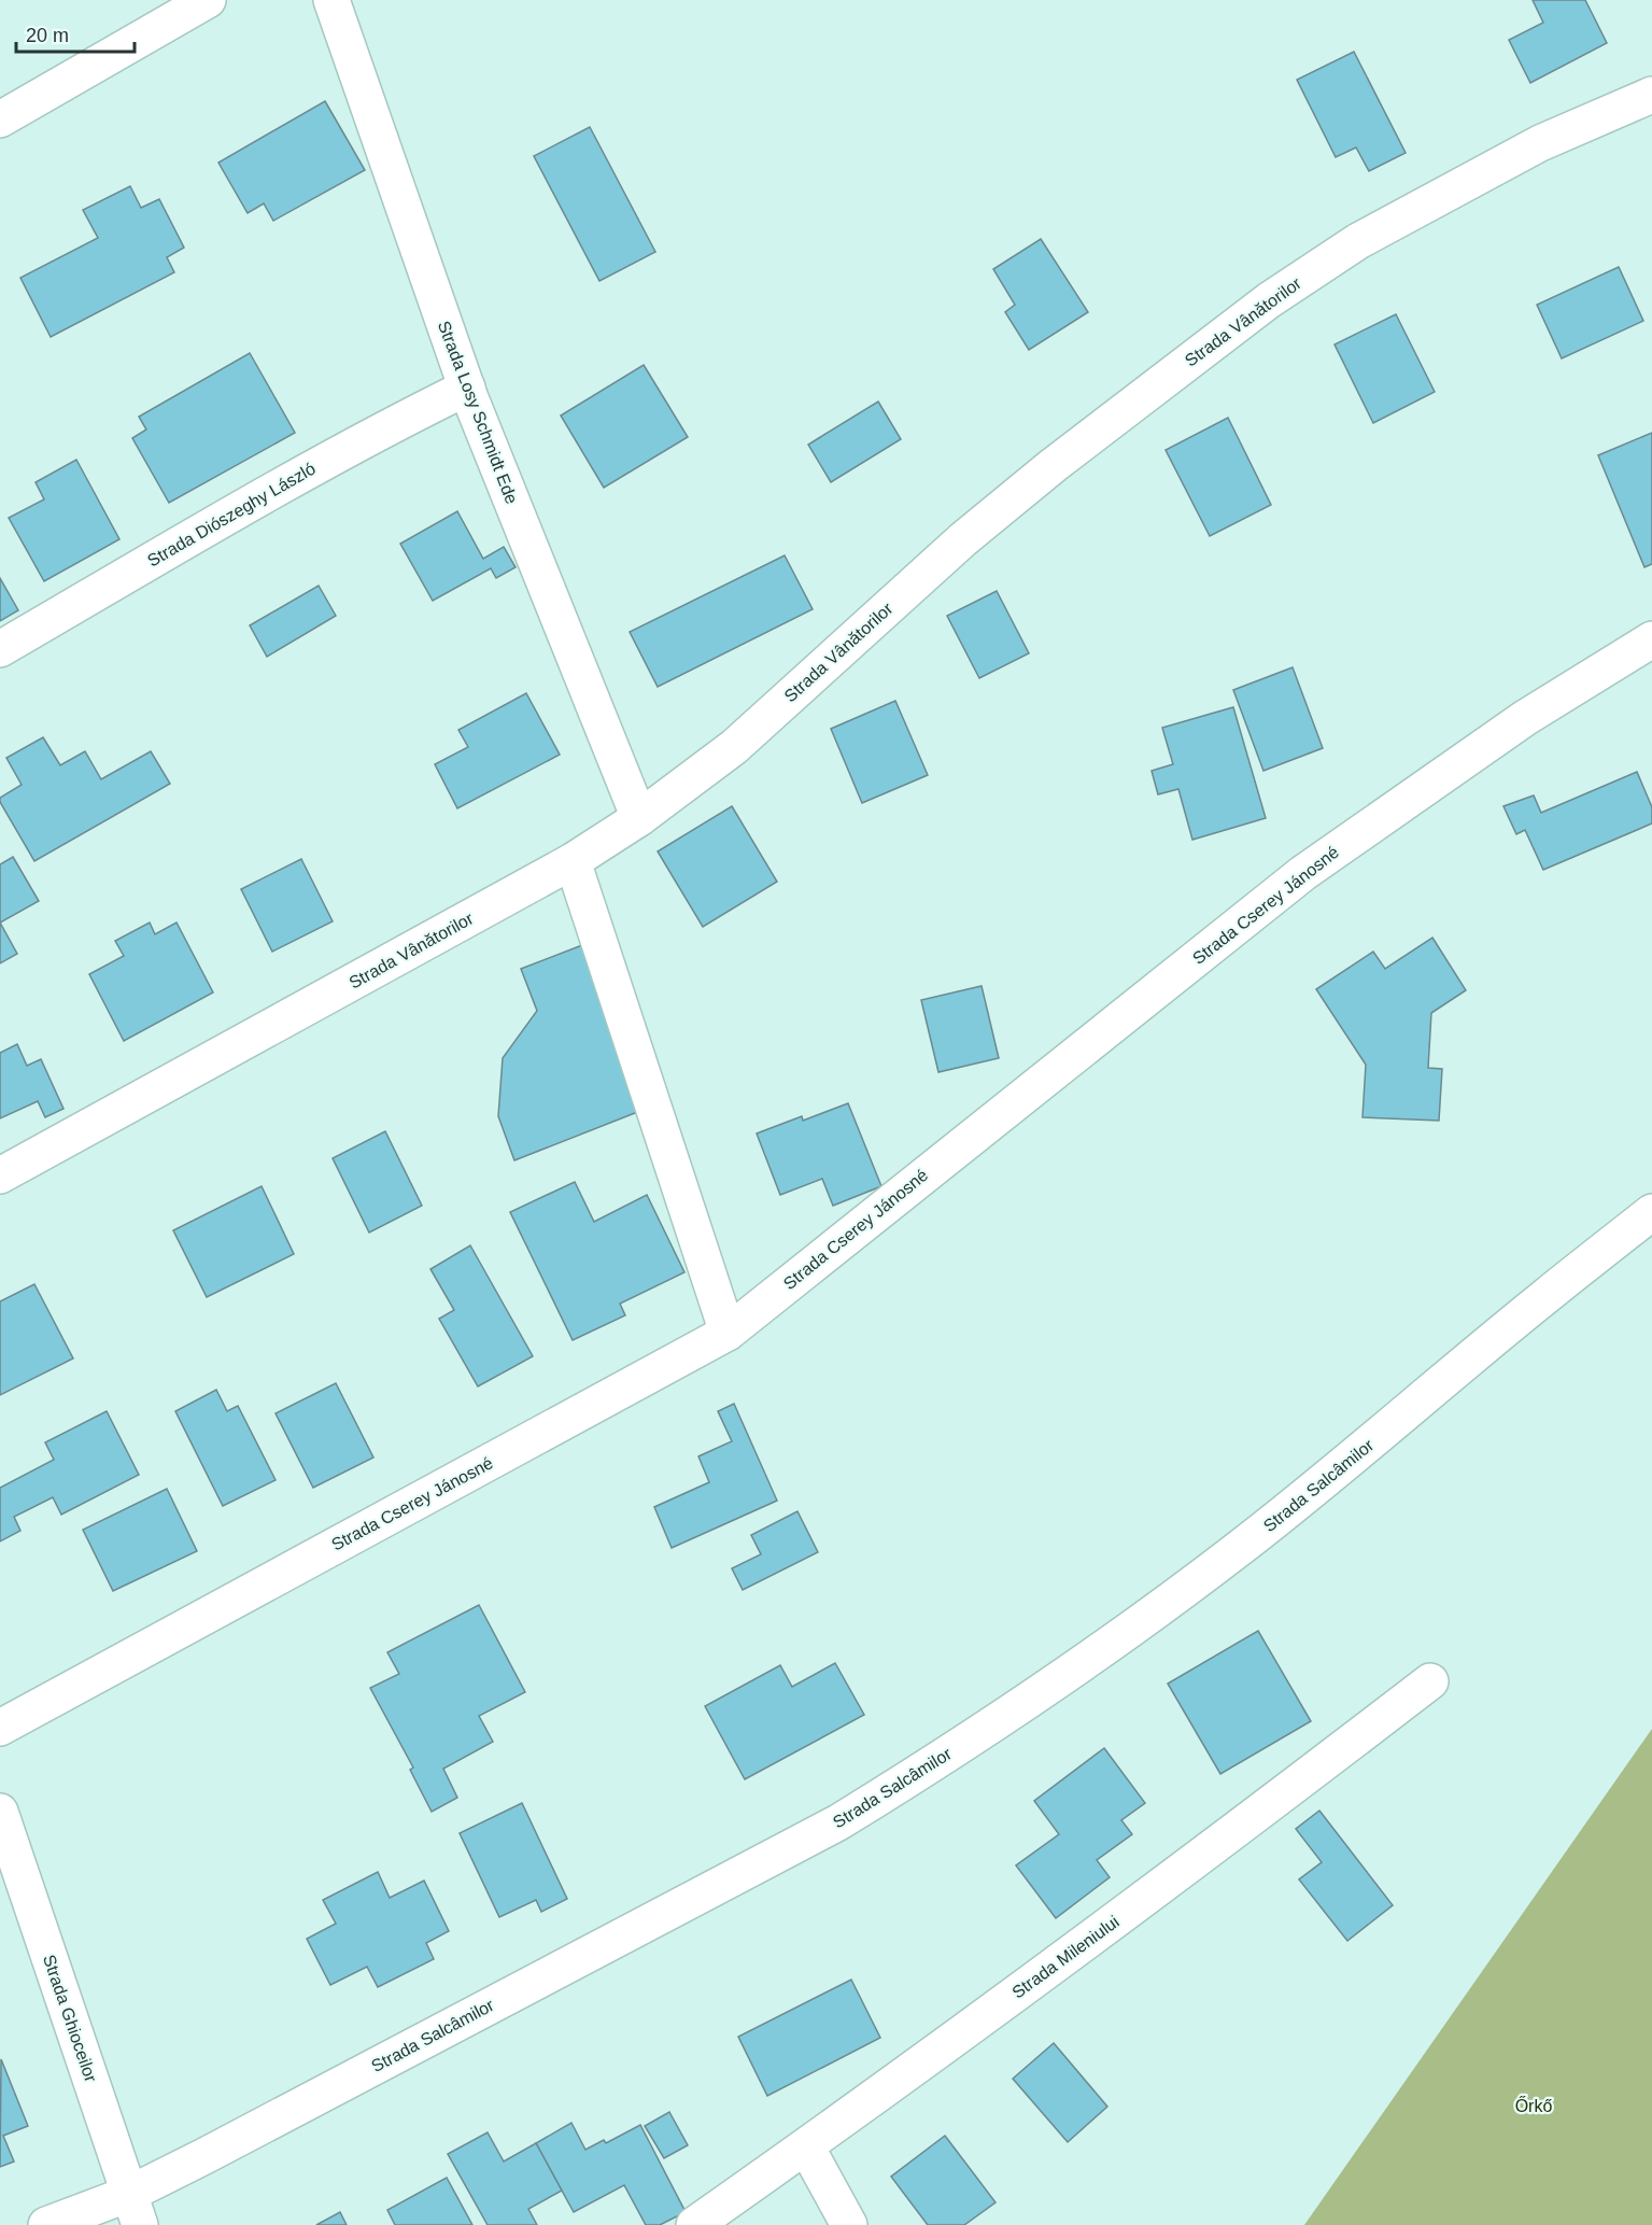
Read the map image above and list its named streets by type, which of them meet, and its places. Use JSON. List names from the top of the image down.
{
  "streets": {
    "street": [
      "Strada Vânătorilor",
      "Strada Losy Schmidt Ede",
      "Strada Diószeghy László",
      "Strada Cserey Jánosné",
      "Strada Salcâmilor",
      "Strada Mileniului",
      "Strada Ghioceilor"
    ]
  },
  "crossings": [
    ["Strada Vânătorilor", "Strada Losy Schmidt Ede"],
    ["Strada Losy Schmidt Ede", "Strada Diószeghy László"],
    ["Strada Salcâmilor", "Strada Ghioceilor"]
  ],
  "parks": ["Őrkő"],
  "scale_bar": "20 m"
}
